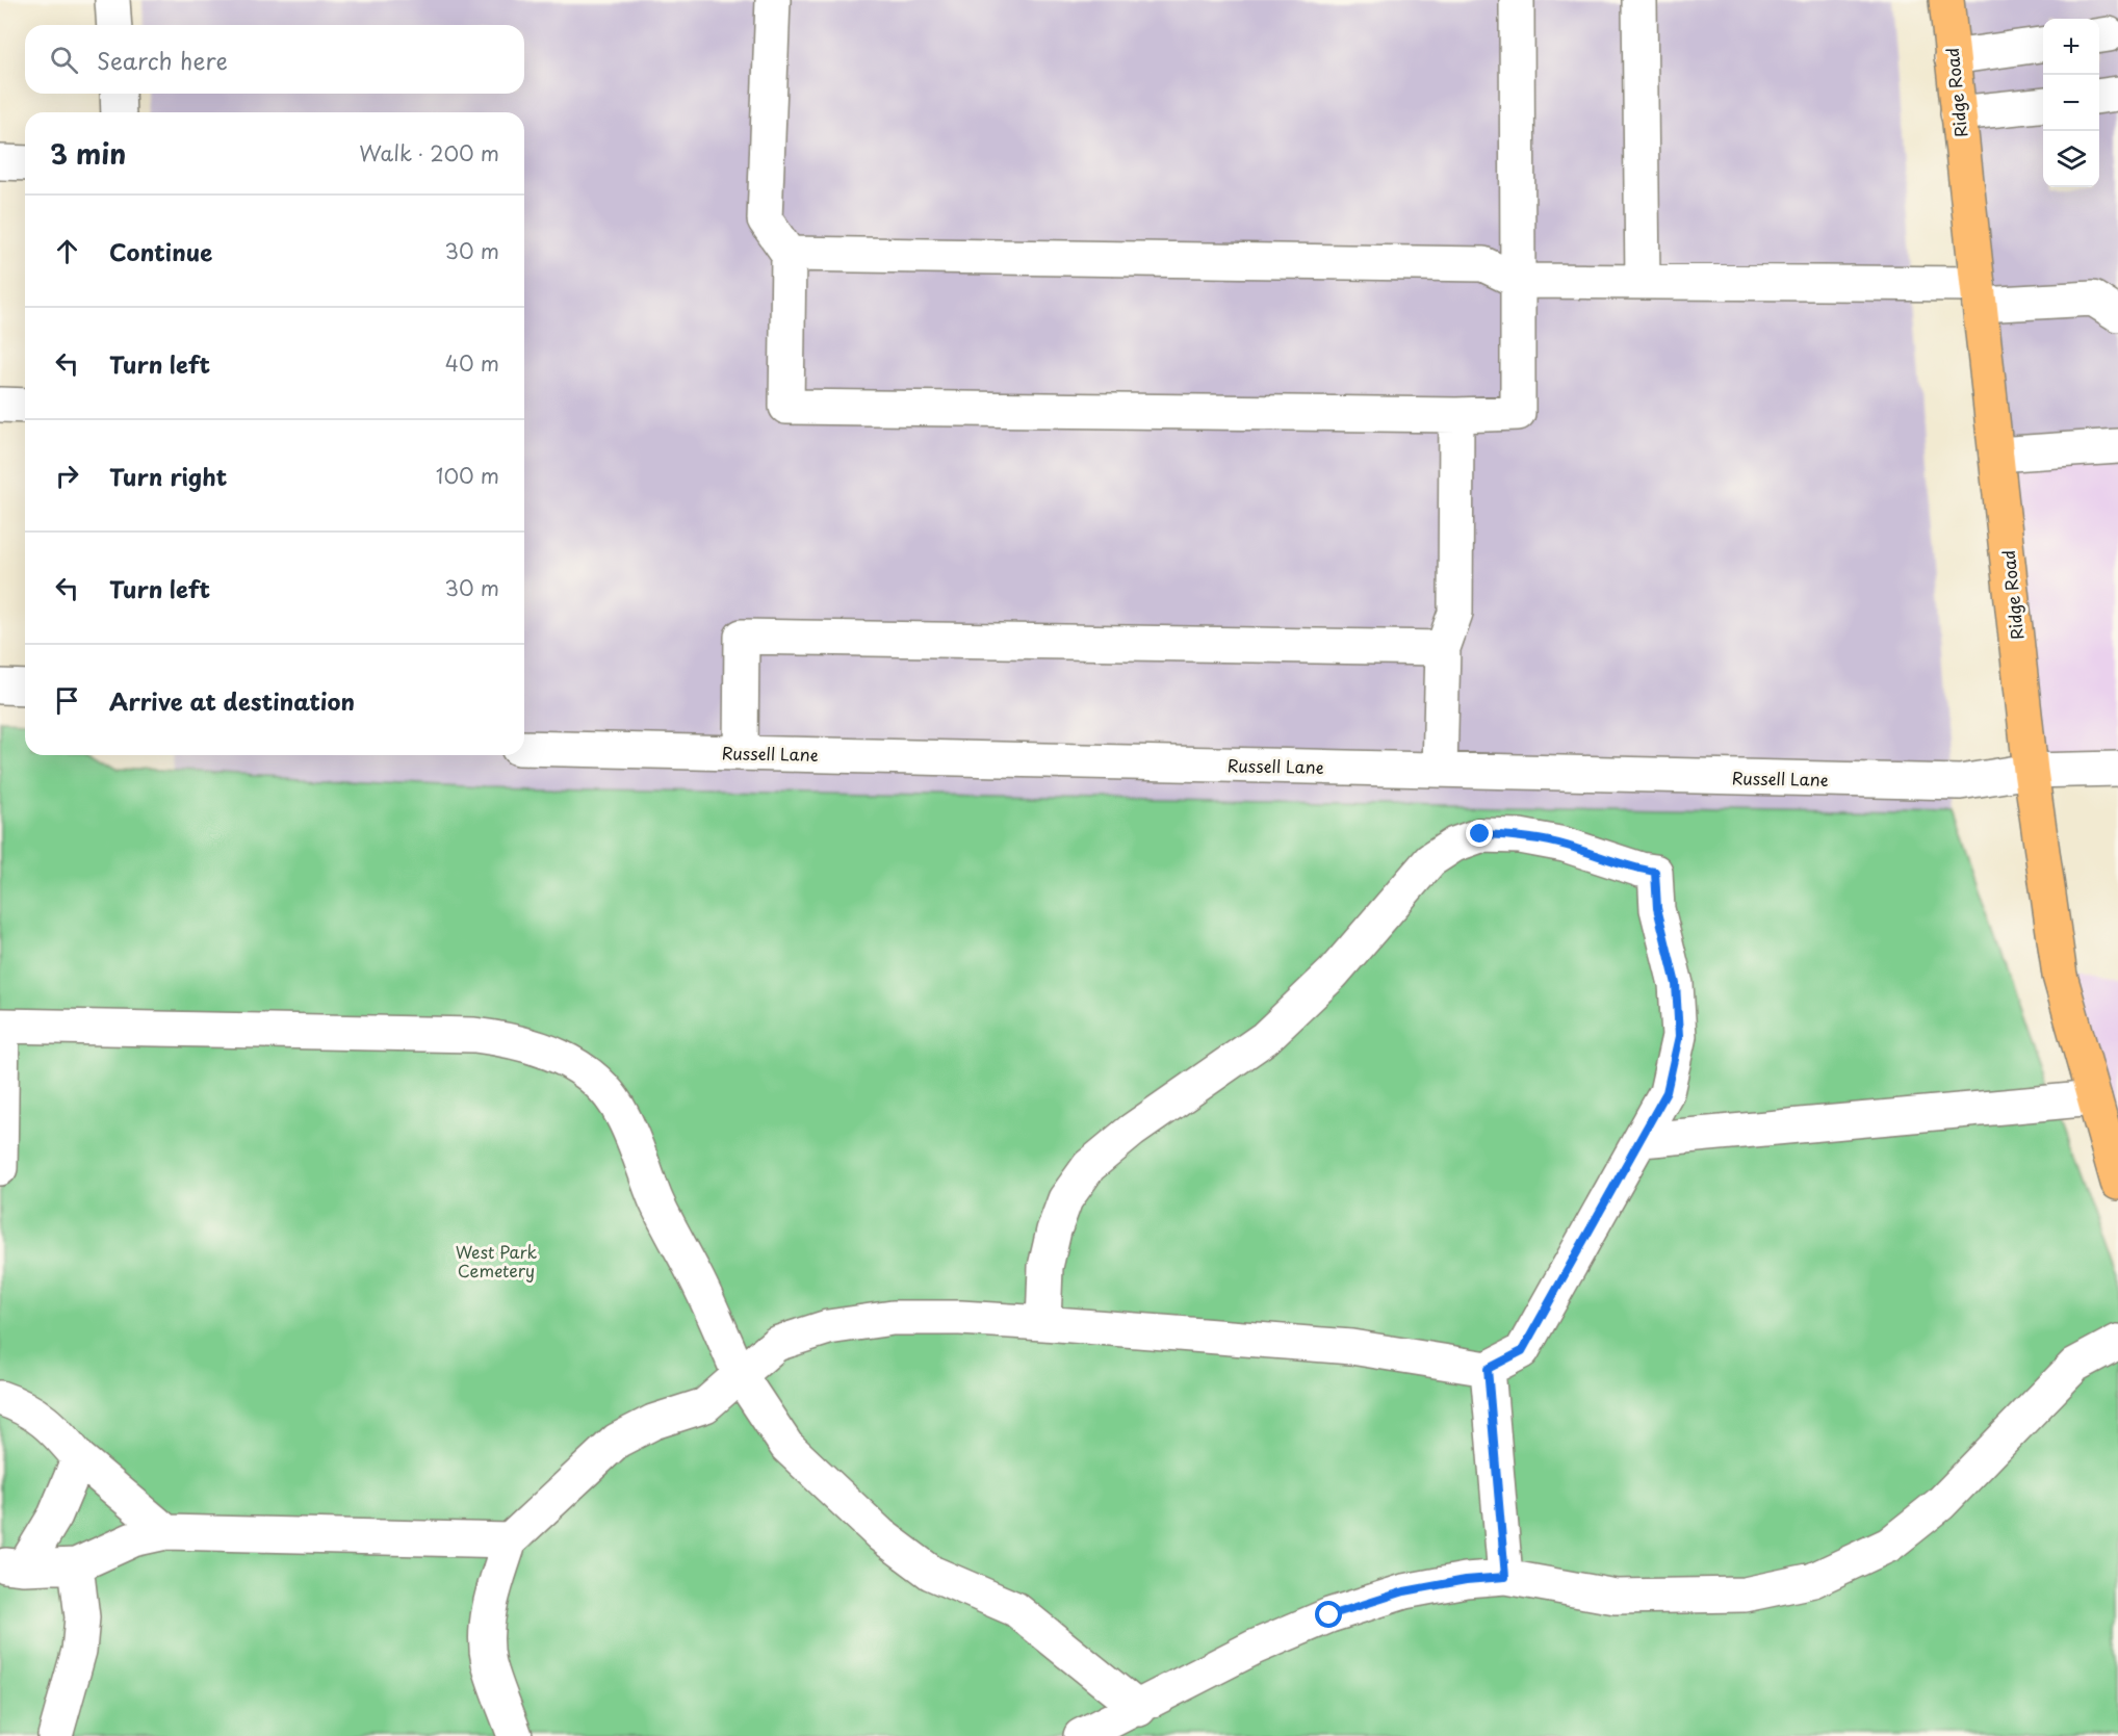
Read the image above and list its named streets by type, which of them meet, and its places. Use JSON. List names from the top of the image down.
{
  "streets": {
    "main road": ["Ridge Road"],
    "street": ["Russell Lane"]
  },
  "crossings": [
    ["Ridge Road", "Russell Lane"]
  ],
  "parks": ["West Park Cemetery"],
  "page": {
    "map_buttons": ["+", "−"],
    "search": "Search here",
    "heading": ["3 min", "Walk · 200 m"],
    "list": [
      ["Continue", "30 m"],
      ["Turn left", "40 m"],
      ["Turn right", "100 m"],
      ["Turn left", "30 m"],
      "Arrive at destination"
    ]
  }
}
